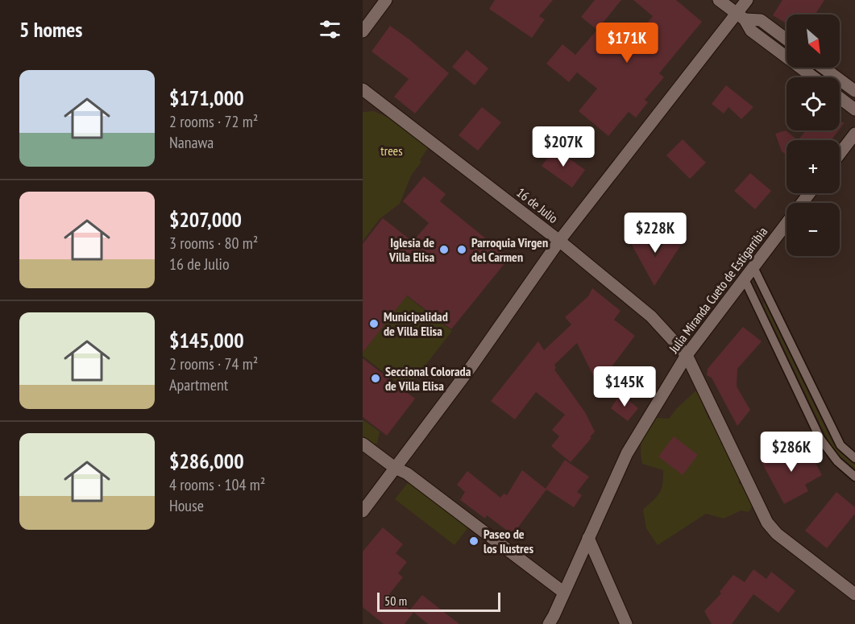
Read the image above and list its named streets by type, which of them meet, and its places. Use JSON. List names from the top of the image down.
{
  "streets": {
    "street": ["16 de Julio", "Julia Miranda Cueto de Estigarribia"]
  },
  "crossings": [
    ["16 de Julio", "Julia Miranda Cueto de Estigarribia"]
  ],
  "parks": ["trees"],
  "places": [
    "Iglesia de Villa Elisa",
    "Parroquia Virgen del Carmen",
    "Municipalidad de Villa Elisa",
    "Seccional Colorada de Villa Elisa",
    "Paseo de los Ilustres"
  ],
  "scale_bar": "50 m",
  "north": "bottom right",
  "page": {
    "heading": "5 homes",
    "map_buttons": ["+", "−"],
    "price": [
      "$171K",
      "$207K",
      "$228K",
      "$145K",
      "$286K"
    ],
    "list": [
      {
        "name": "$171,000",
        "note": "2 rooms · 72 m² · Nanawa"
      },
      {
        "name": "$207,000",
        "note": "3 rooms · 80 m² · 16 de Julio"
      },
      {
        "name": "$145,000",
        "note": "2 rooms · 74 m² · Apartment"
      },
      {
        "name": "$286,000",
        "note": "4 rooms · 104 m² · House"
      }
    ],
    "scale": "50 m"
  }
}
